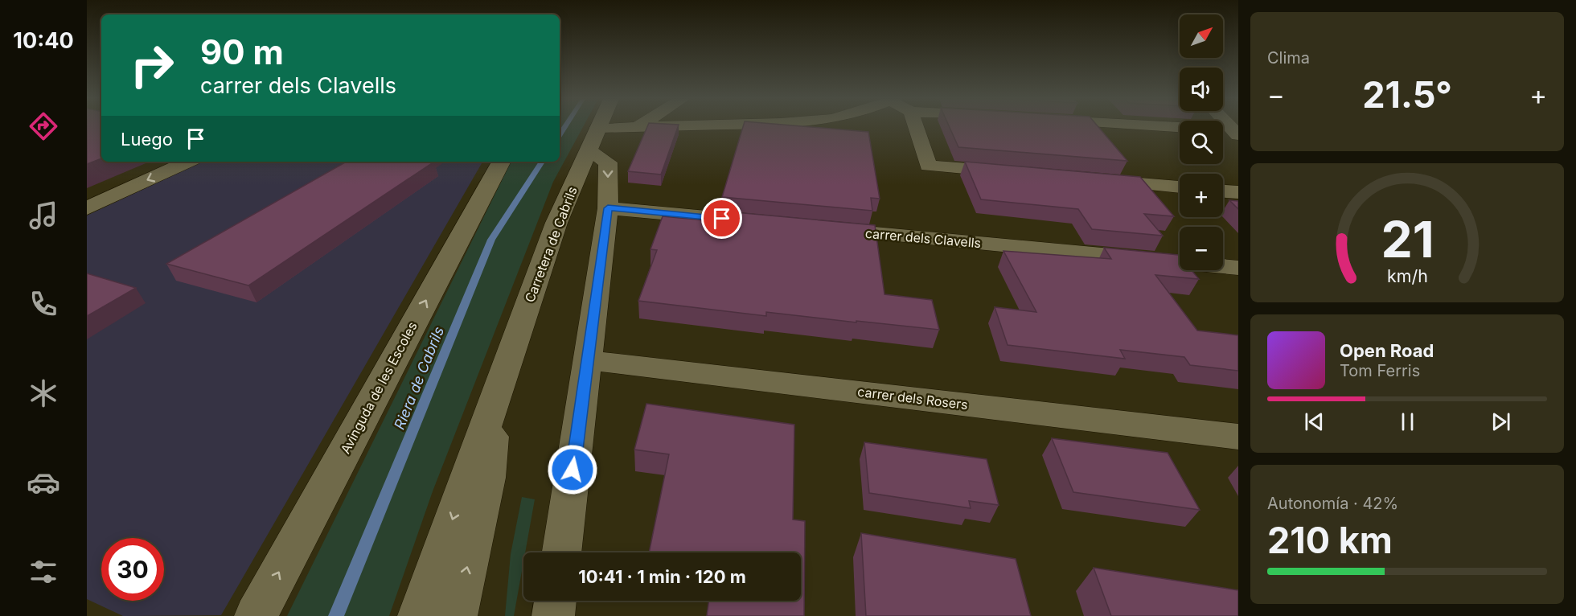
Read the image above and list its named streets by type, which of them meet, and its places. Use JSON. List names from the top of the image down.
{
  "streets": {
    "street": [
      "carrer dels Clavells",
      "Carretera de Cabrils",
      "Avinguda de les Escoles",
      "carrer dels Rosers"
    ]
  },
  "water": ["Riera de Cabrils"],
  "north": "top right",
  "page": {
    "tabs": "10:40",
    "tile": [
      "Clima",
      ["Autonomía · 42%", "210 km"]
    ],
    "map_buttons": ["+", "−"],
    "turn": ["90 m", "carrer dels Clavells"],
    "heat": ["−", "21.5°", "+"],
    "then": "Luego",
    "song": ["Open Road", "Tom Ferris"],
    "limit": "30",
    "trip": "10:41 · 1 min · 120 m",
    "gauge": ["21", "km/h"]
  }
}
